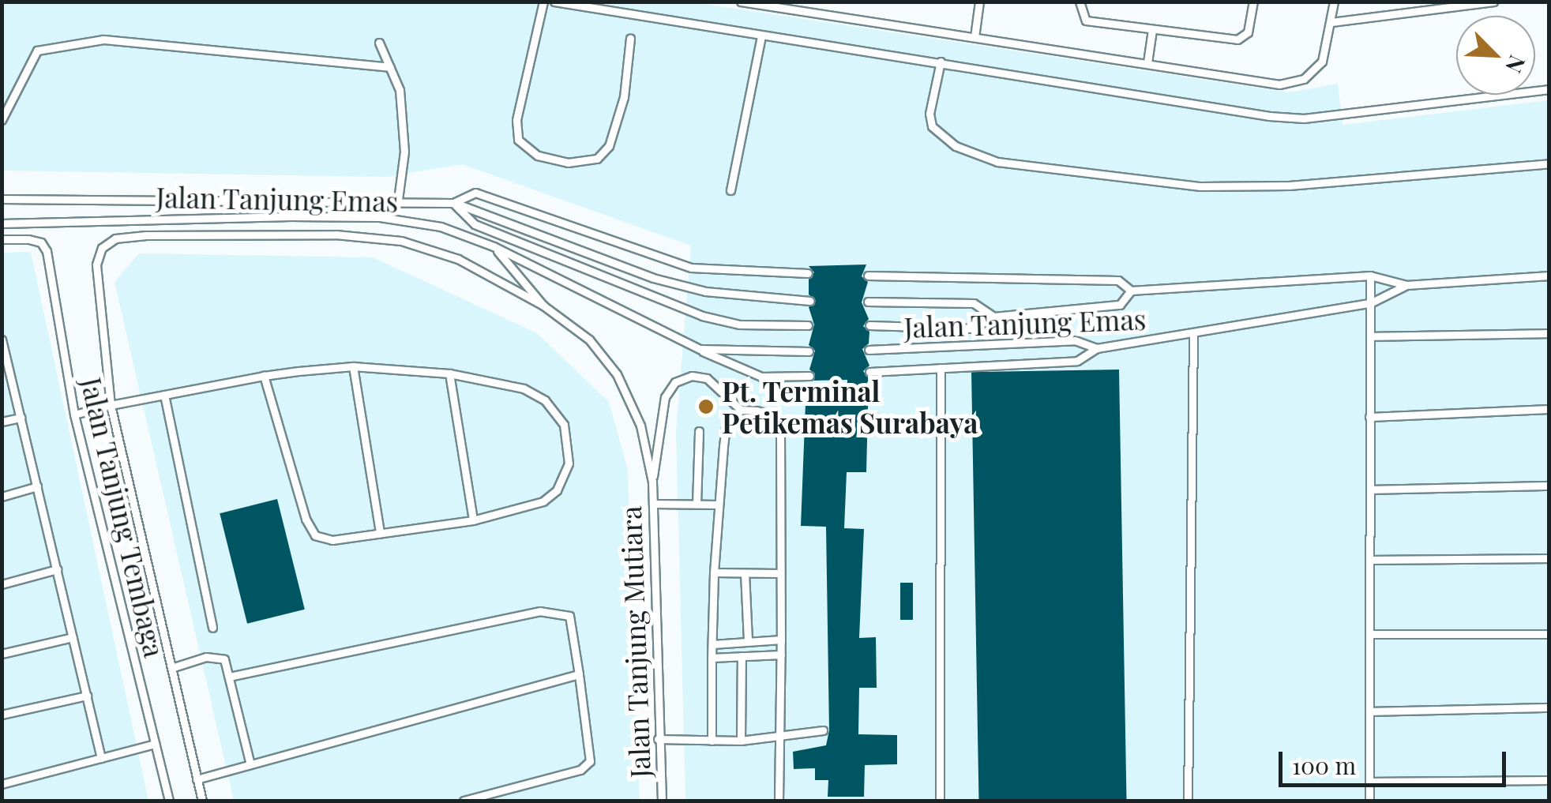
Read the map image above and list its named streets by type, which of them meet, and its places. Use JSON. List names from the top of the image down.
{
  "streets": {
    "lane": ["Jalan Tanjung Emas", "Jalan Tanjung Tembaga", "Jalan Tanjung Mutiara"]
  },
  "crossings": [
    ["Jalan Tanjung Emas", "Jalan Tanjung Mutiara"],
    ["Jalan Tanjung Tembaga", "Jalan Tanjung Mutiara"]
  ],
  "places": ["Pt. Terminal Petikemas Surabaya"],
  "scale_bar": "100 m",
  "north": "bottom right"
}
